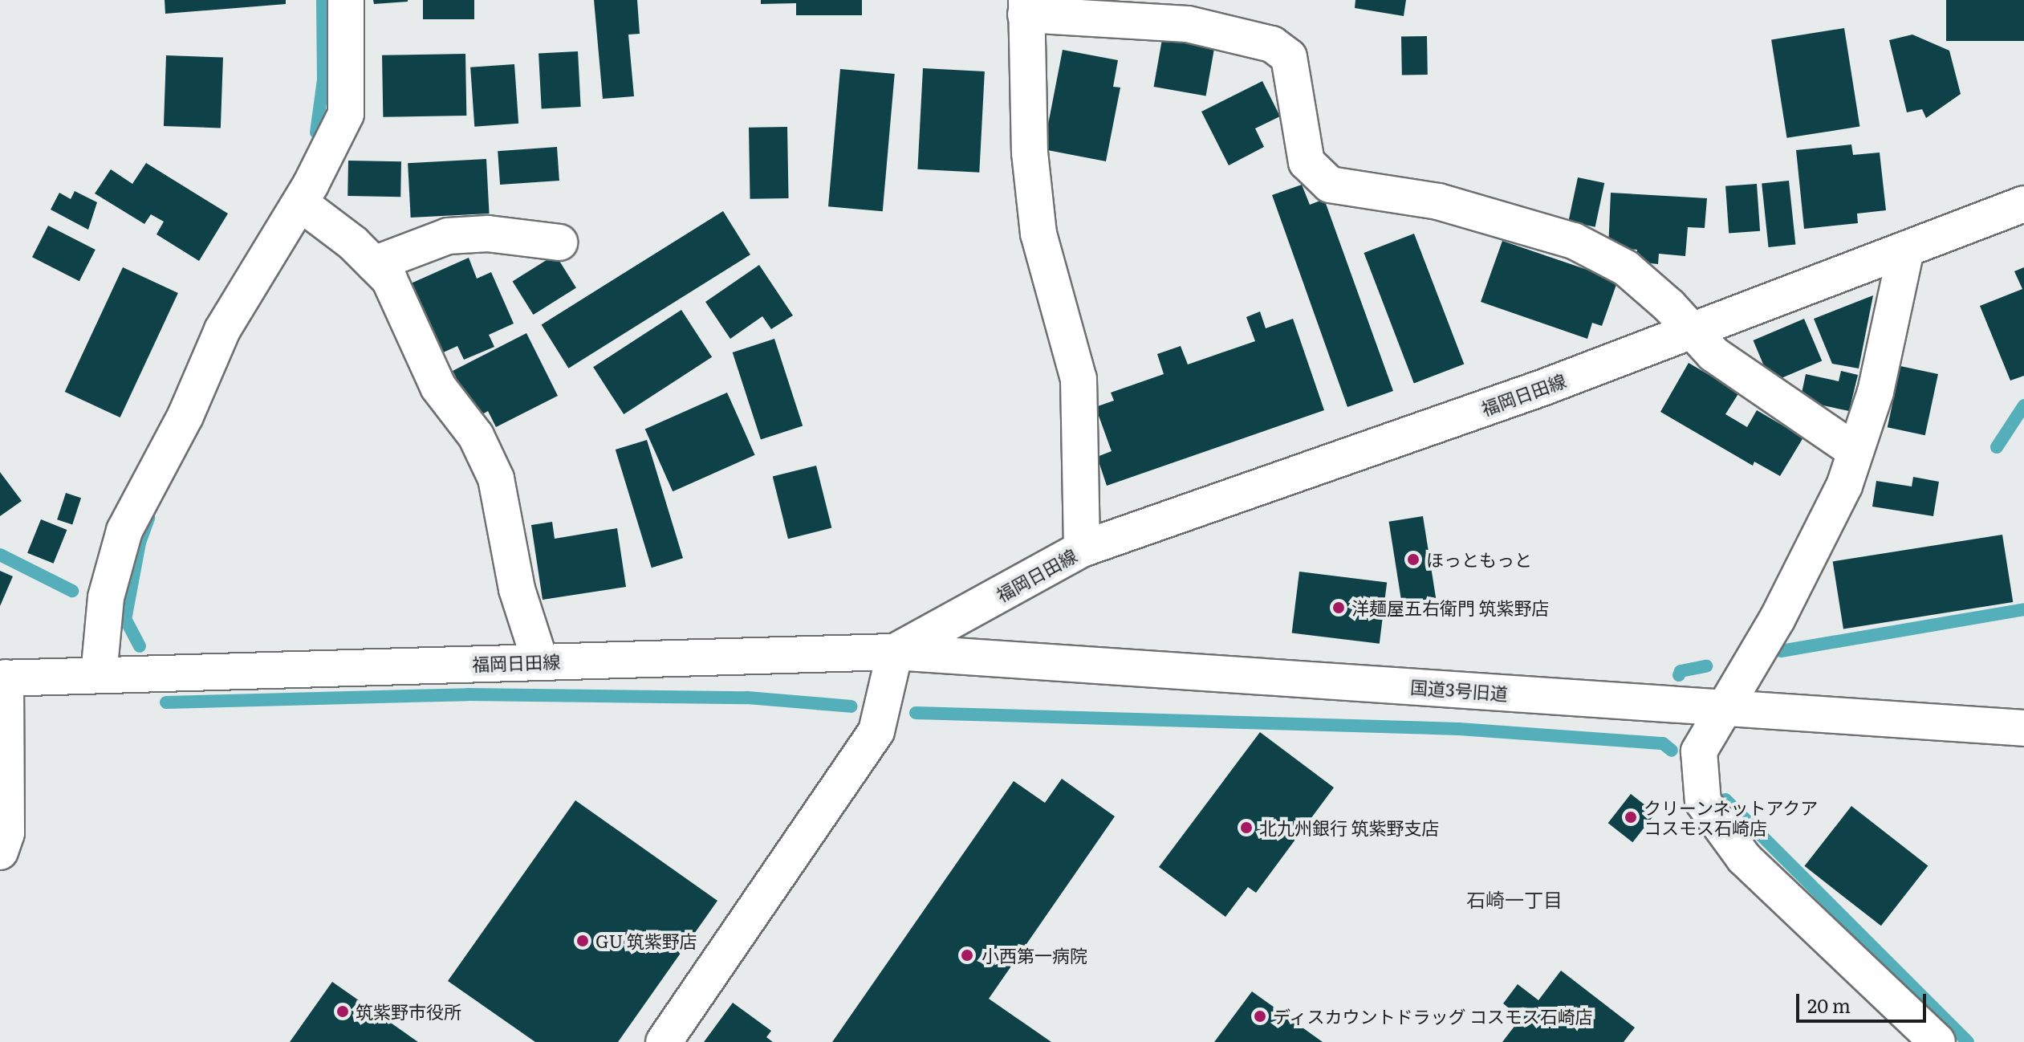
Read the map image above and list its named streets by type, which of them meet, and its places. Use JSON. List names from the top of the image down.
{
  "streets": {
    "street": ["福岡日田線", "国道3号旧道"]
  },
  "crossings": [
    ["福岡日田線", "国道3号旧道"]
  ],
  "districts": ["石崎一丁目"],
  "places": [
    "ほっともっと",
    "洋麺屋五右衛門 筑紫野店",
    "クリーンネットアクア コスモス石崎店",
    "北九州銀行 筑紫野支店",
    "GU 筑紫野店",
    "小西第一病院",
    "筑紫野市役所",
    "ディスカウントドラッグ コスモス石崎店"
  ],
  "scale_bar": "20 m"
}
